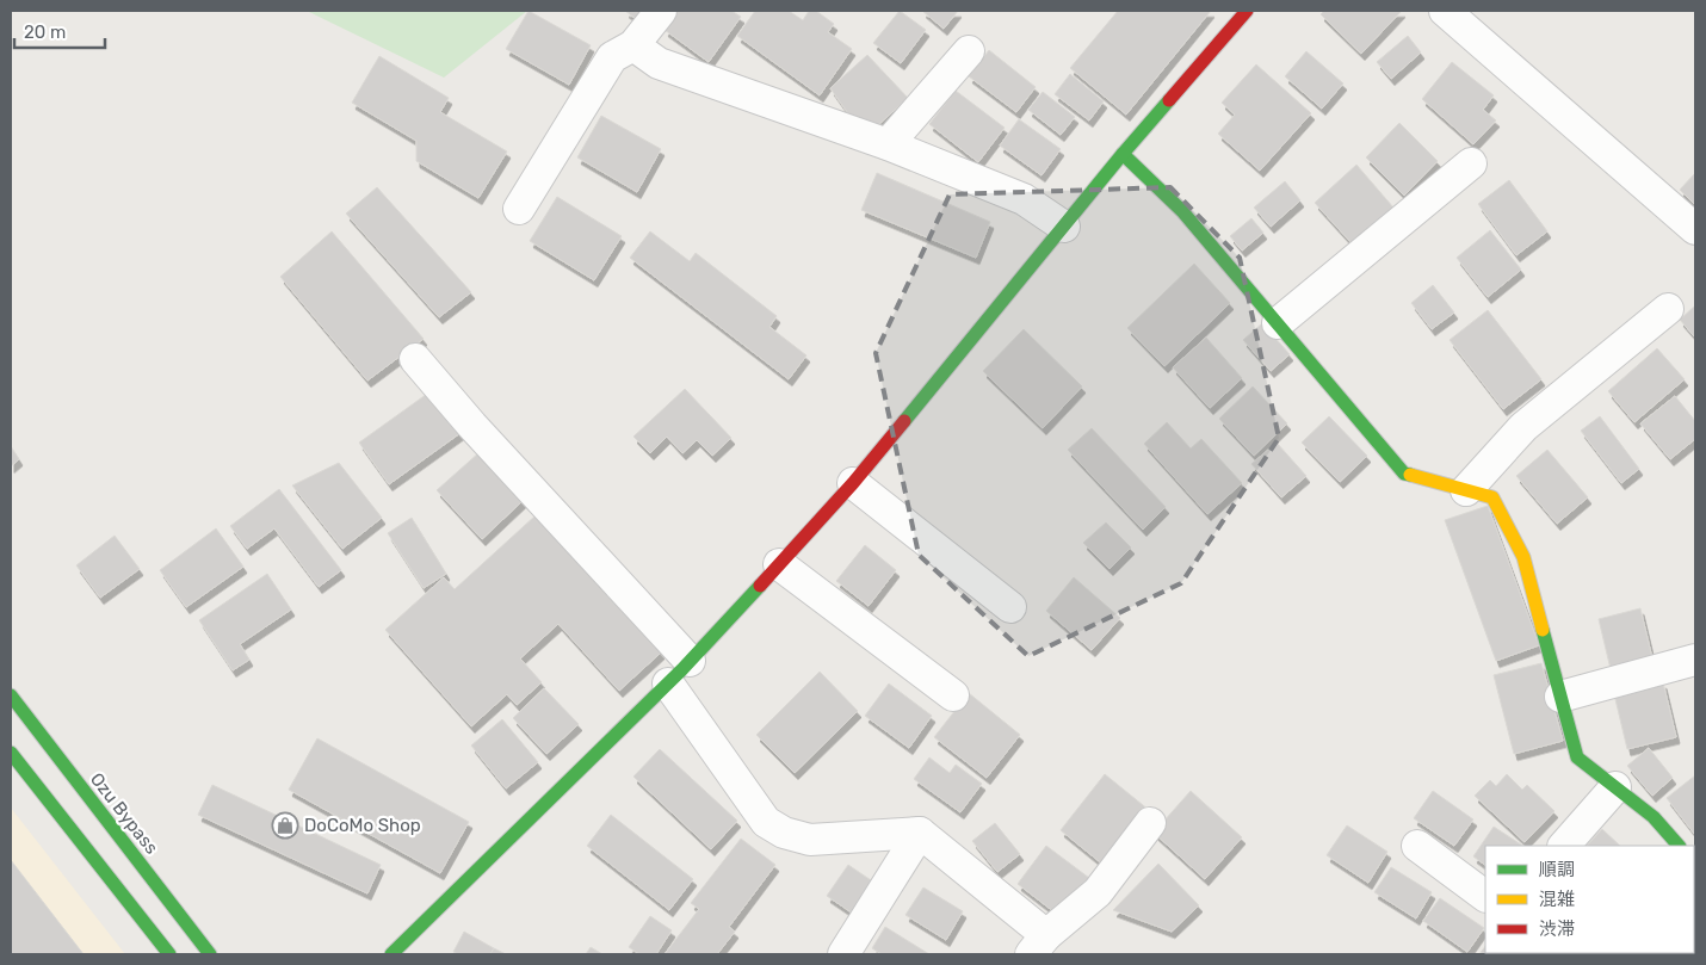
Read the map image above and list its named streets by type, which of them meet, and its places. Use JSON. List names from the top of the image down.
{
  "streets": {
    "main road": ["Ozu Bypass"]
  },
  "places": {
    "shop": ["DoCoMo Shop"]
  },
  "legend": ["順調", "混雑", "渋滞"],
  "scale_bar": "20 m"
}
